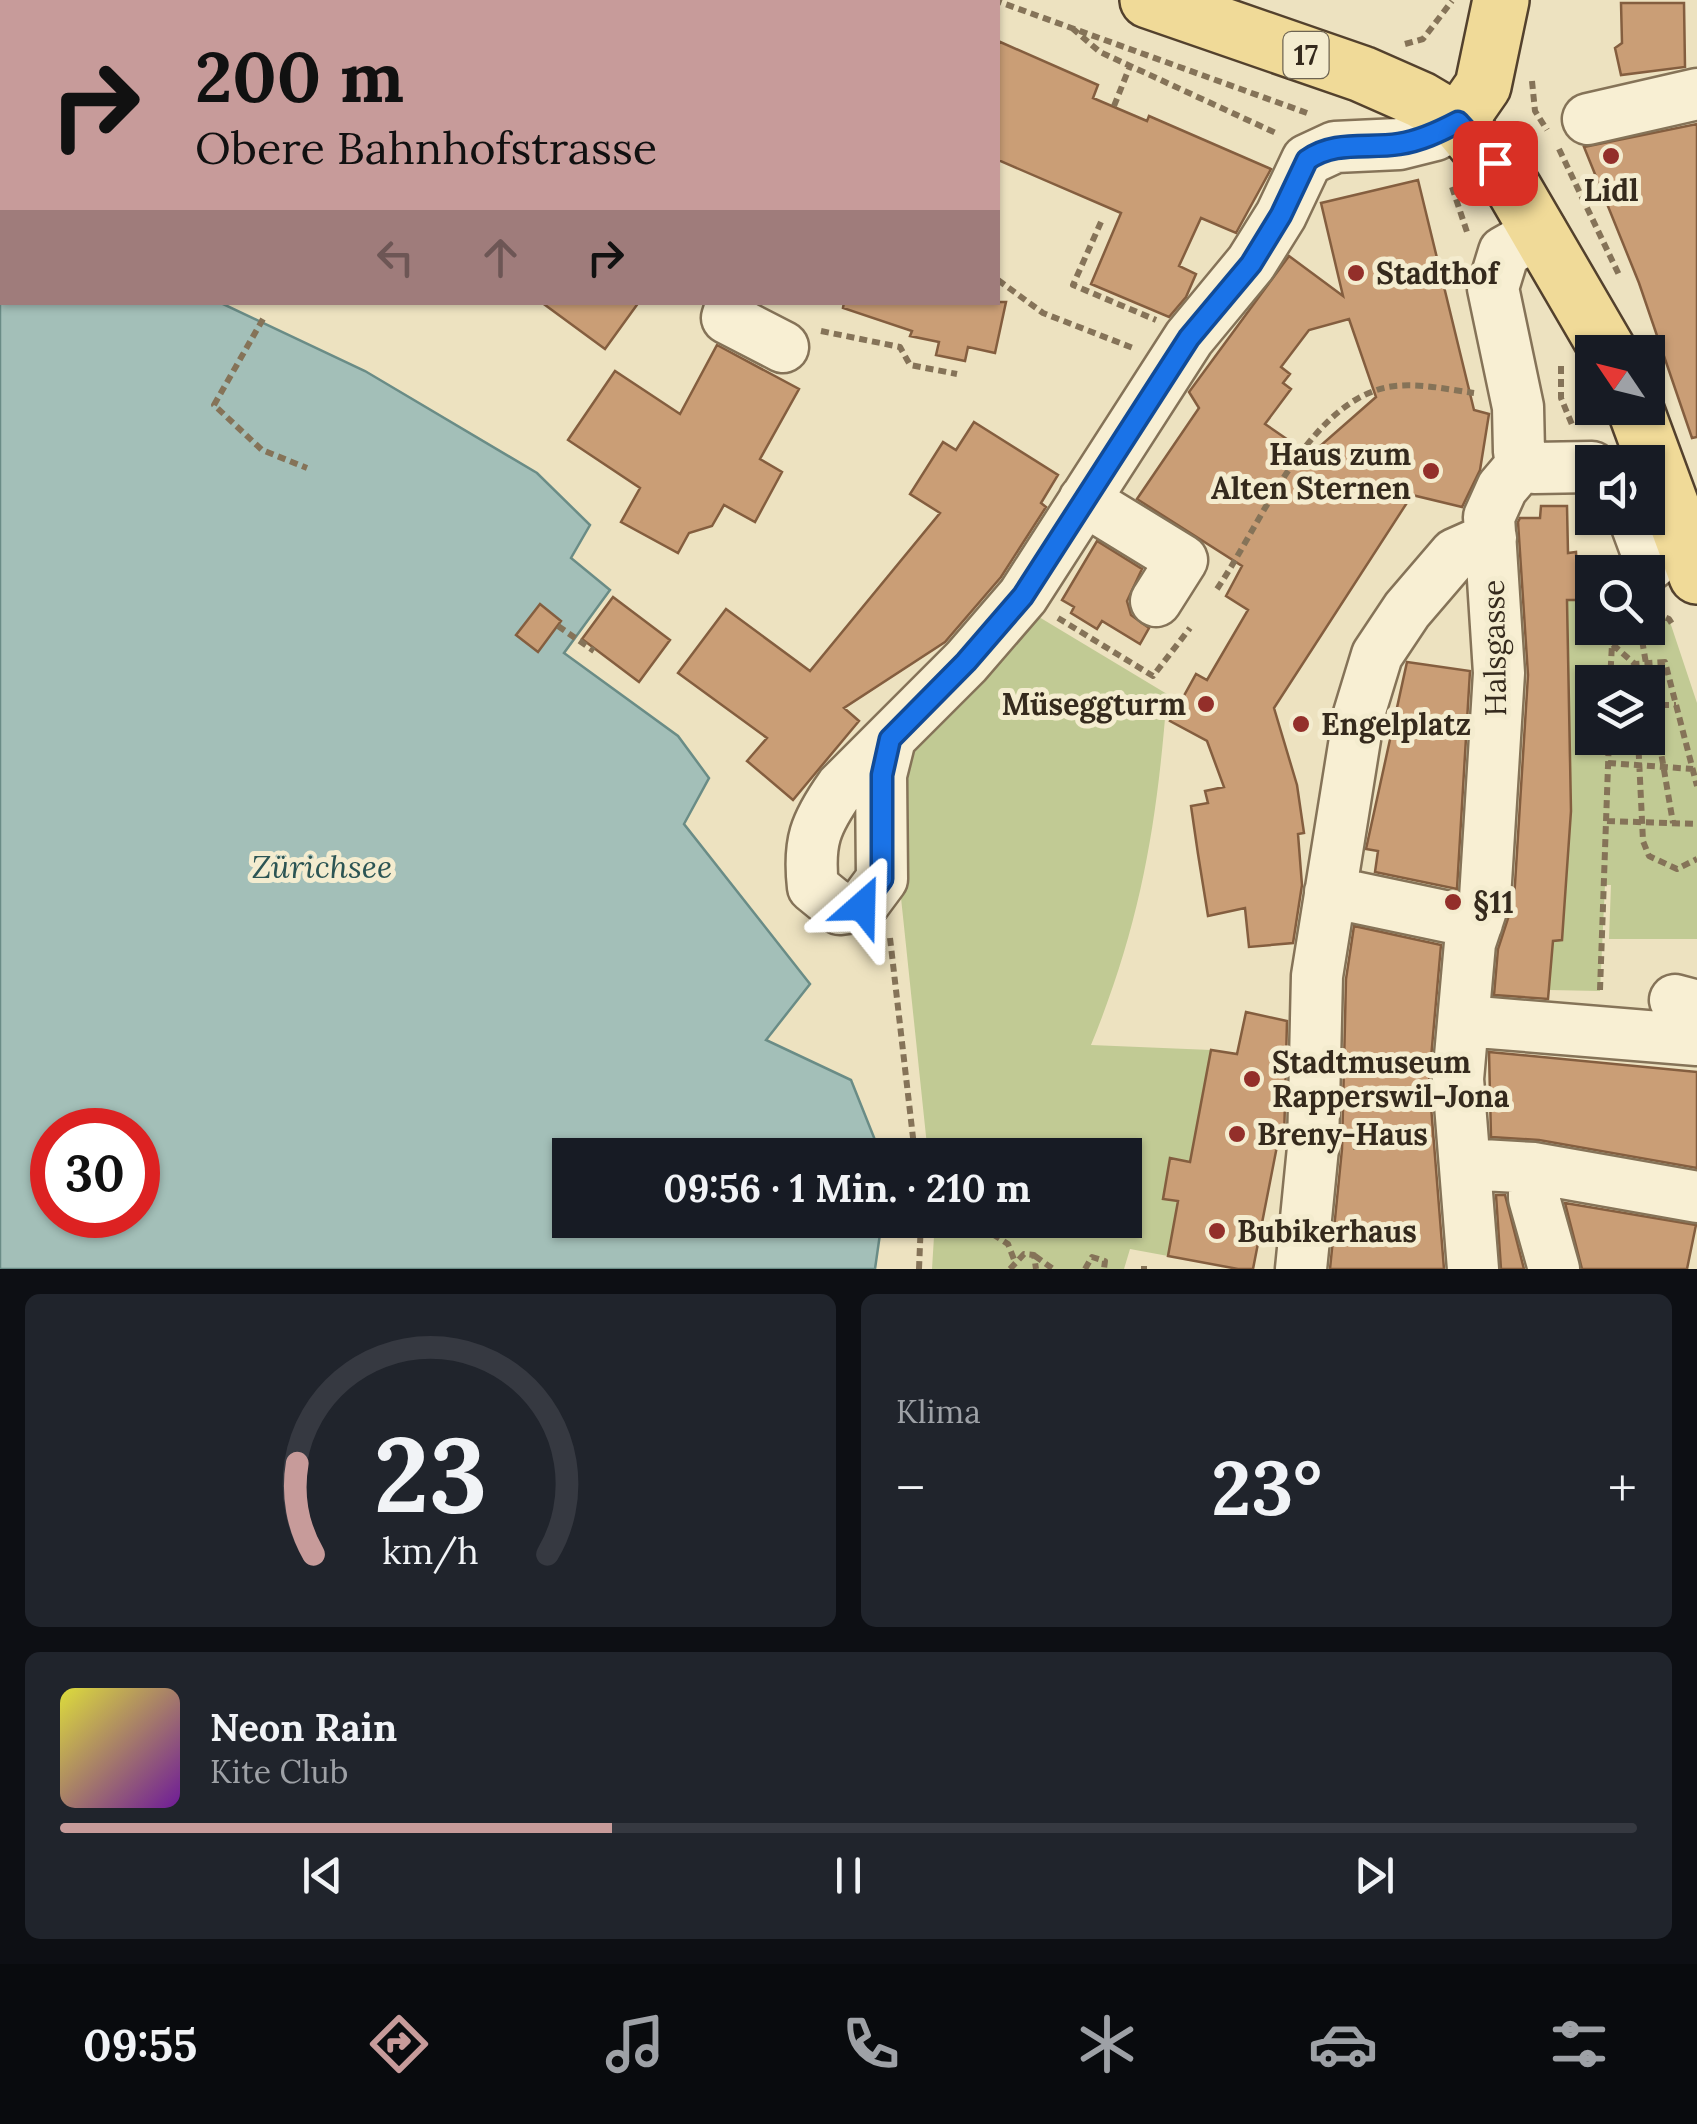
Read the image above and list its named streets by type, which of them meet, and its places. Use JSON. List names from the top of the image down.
{
  "streets": {
    "main road": ["17"],
    "street": ["Halsgasse"]
  },
  "water": ["Zürichsee"],
  "places": [
    "Lidl",
    "Stadthof",
    "Haus zum Alten Sternen",
    "Müseggturm",
    "Engelplatz",
    "§11",
    "Stadtmuseum Rapperswil-Jona",
    "Breny-Haus",
    "Bubikerhaus"
  ],
  "north": "top left",
  "page": {
    "turn": ["200 m", "Obere Bahnhofstrasse"],
    "limit": "30",
    "trip": "09:56 · 1 Min. · 210 m",
    "tile": "Klima",
    "heat": ["−", "23°", "+"],
    "song": ["Neon Rain", "Kite Club"],
    "tabs": "09:55",
    "gauge": ["23", "km/h"]
  }
}
